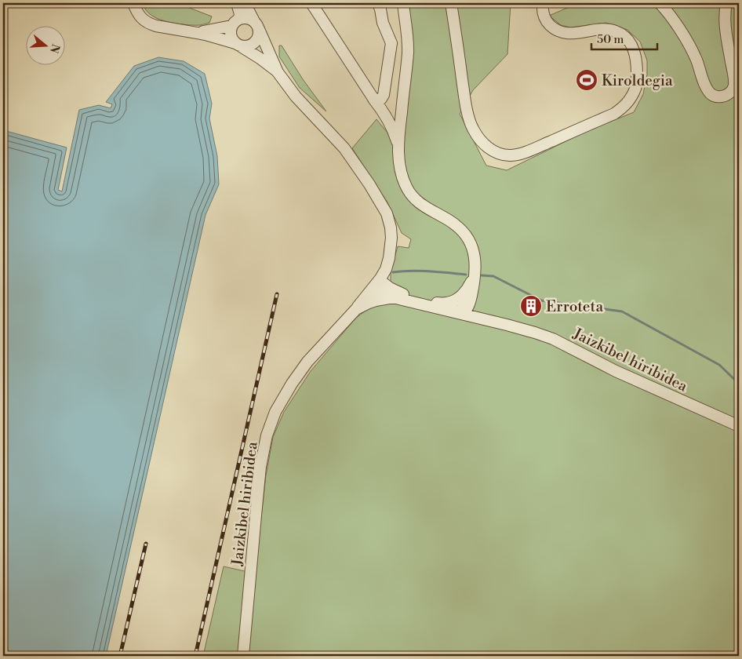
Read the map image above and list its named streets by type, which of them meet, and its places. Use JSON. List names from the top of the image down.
{
  "streets": {
    "street": ["Jaizkibel hiribidea"]
  },
  "places": {
    "sports": ["Kiroldegia"],
    "building": ["Erroteta"]
  },
  "scale_bar": "50 m",
  "north": "right"
}
